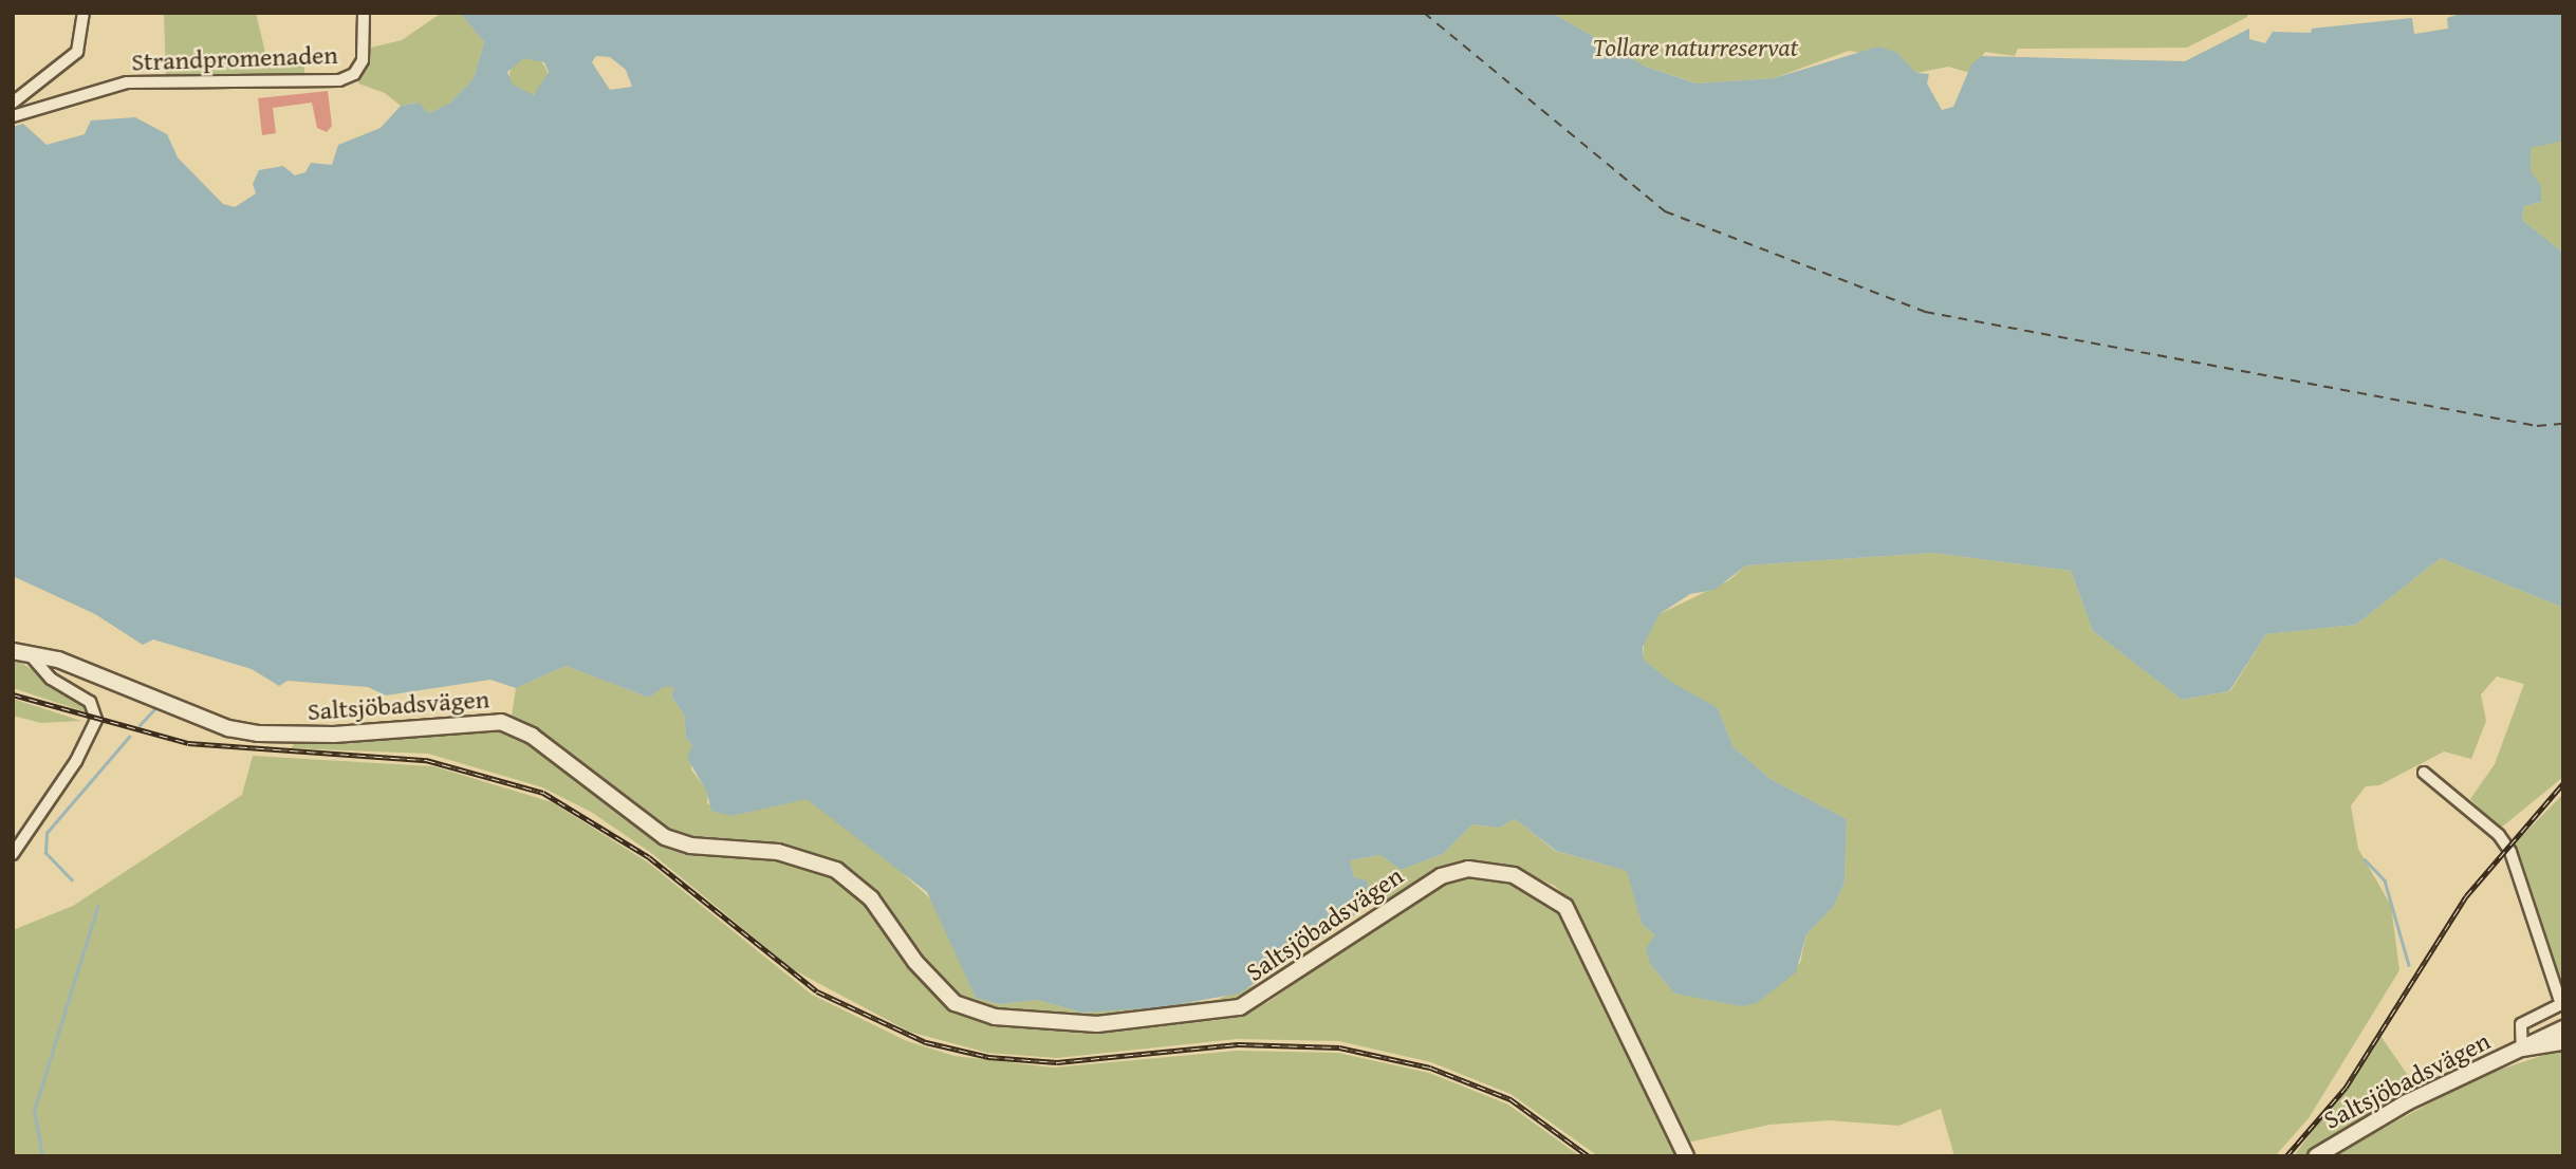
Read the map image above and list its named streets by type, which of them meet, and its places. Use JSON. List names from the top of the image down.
{
  "streets": {
    "street": ["Strandpromenaden", "Saltsjöbadsvägen"]
  },
  "parks": ["Tollare naturreservat"]
}
